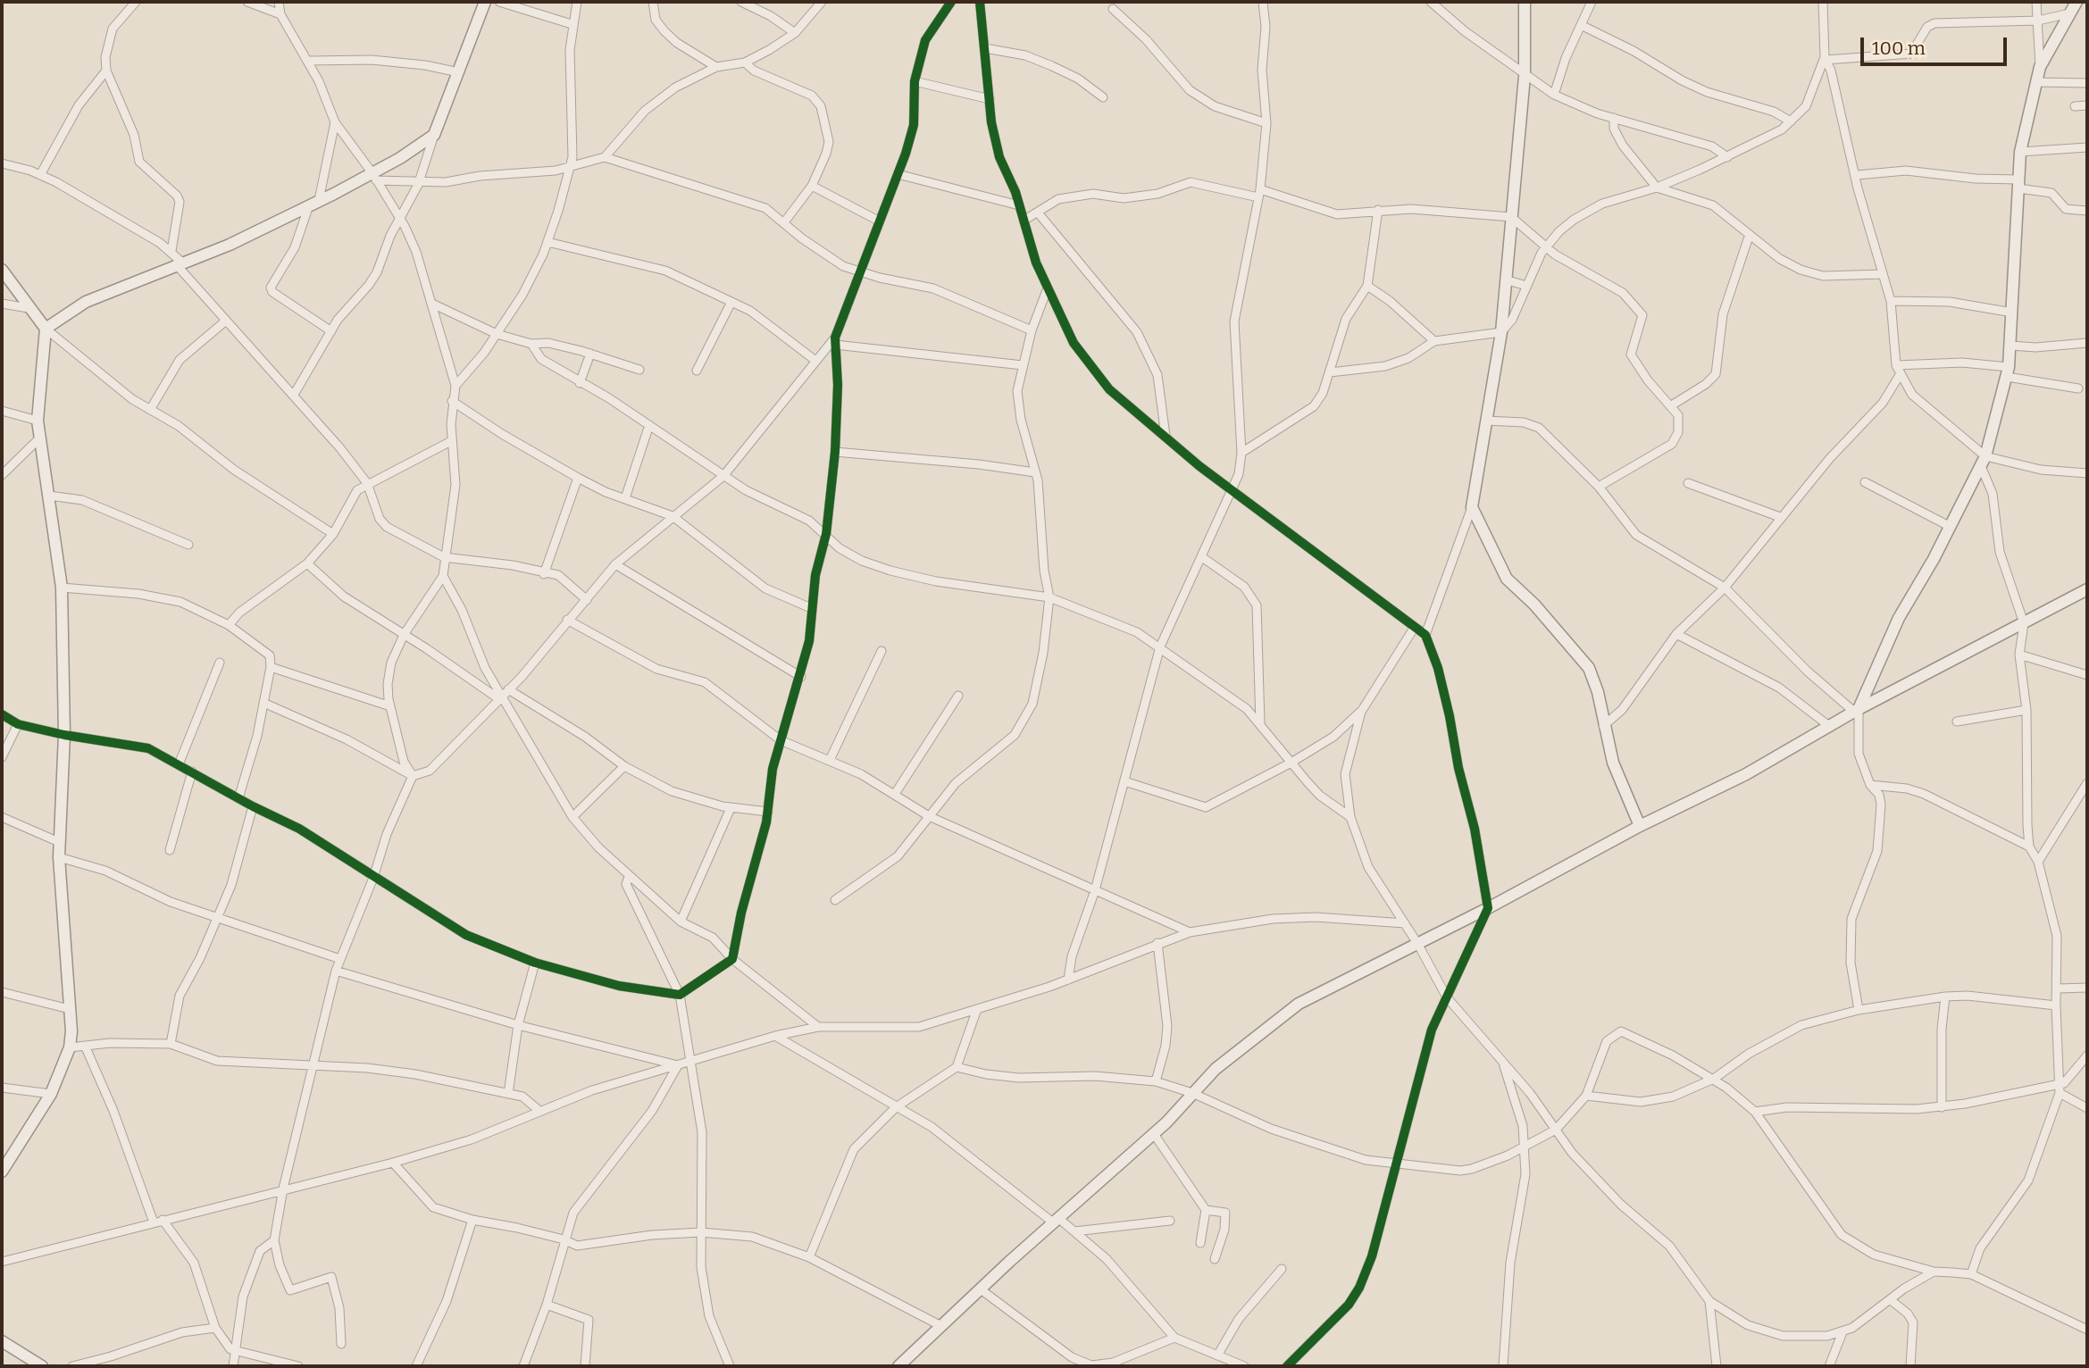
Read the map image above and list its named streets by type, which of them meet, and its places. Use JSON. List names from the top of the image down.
{
  "scale_bar": "100 m"
}
